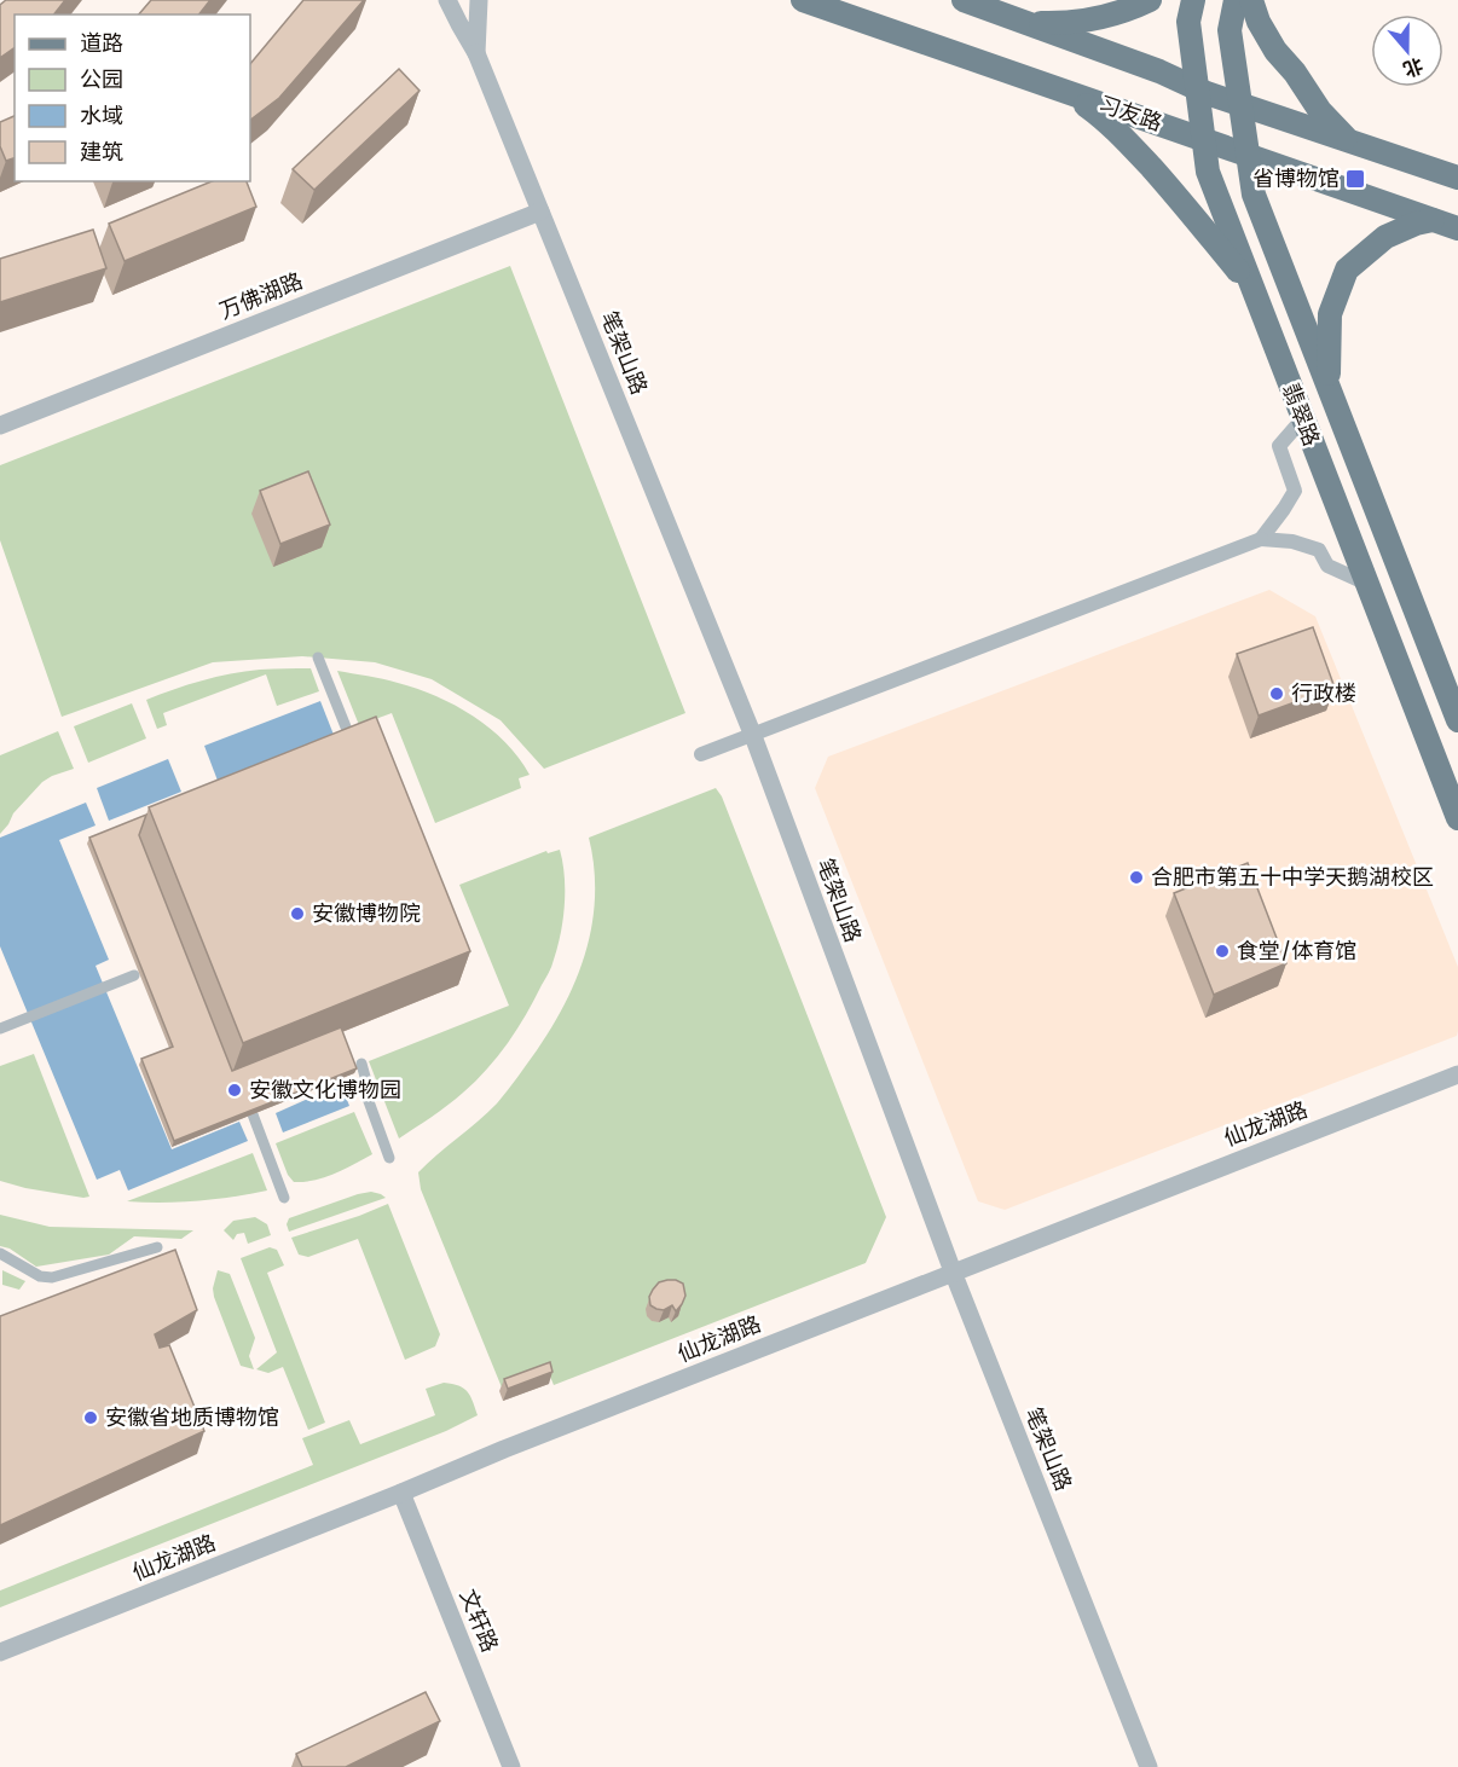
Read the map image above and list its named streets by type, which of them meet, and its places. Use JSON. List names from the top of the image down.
{
  "streets": {
    "main road": ["习友路", "翡翠路"],
    "street": [
      "万佛湖路",
      "笔架山路",
      "仙龙湖路",
      "文轩路"
    ]
  },
  "crossings": [
    ["习友路", "翡翠路"],
    ["万佛湖路", "笔架山路"],
    ["笔架山路", "仙龙湖路"],
    ["仙龙湖路", "文轩路"]
  ],
  "places": {
    "transit": ["省博物馆"],
    "other": [
      "行政楼",
      "合肥市第五十中学天鹅湖校区",
      "安徽博物院",
      "食堂/体育馆",
      "安徽文化博物园",
      "安徽省地质博物馆"
    ]
  },
  "legend": [
    "道路",
    "公园",
    "水域",
    "建筑"
  ],
  "north": "bottom"
}
